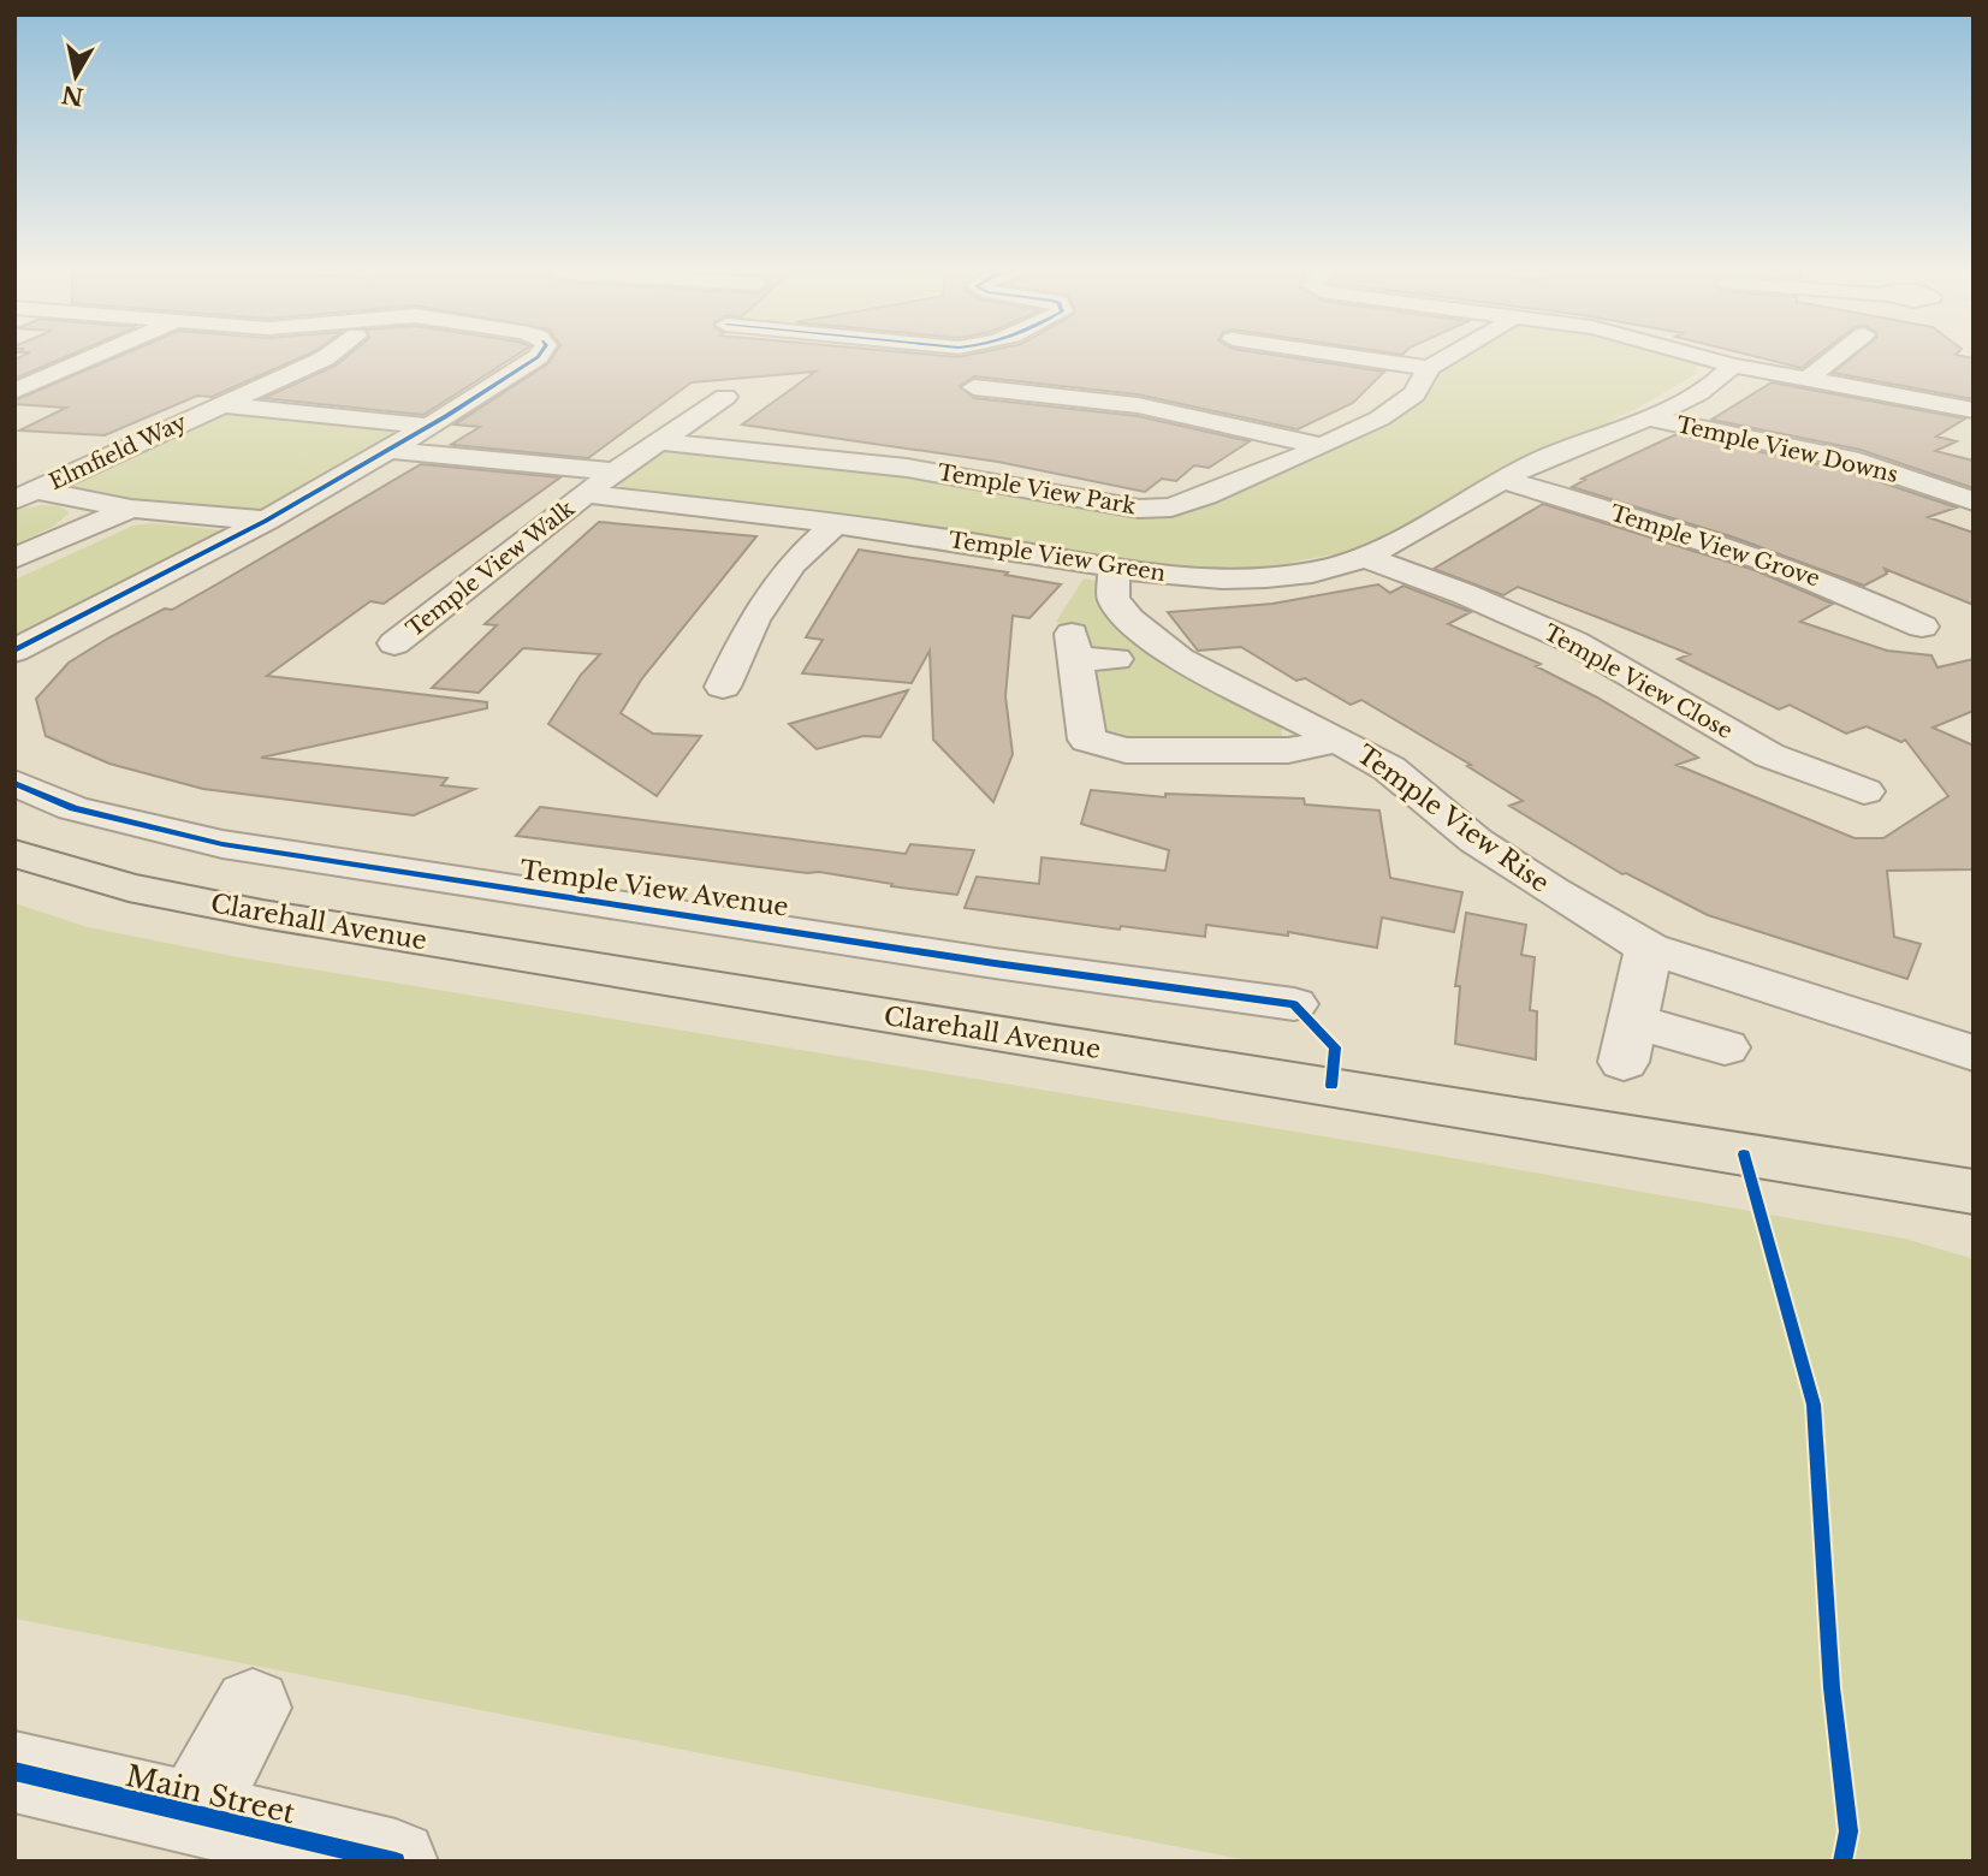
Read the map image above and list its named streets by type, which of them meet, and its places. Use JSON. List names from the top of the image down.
{
  "streets": {
    "main road": ["Clarehall Avenue"],
    "street": [
      "Temple View Downs",
      "Elmfield Way",
      "Temple View Park",
      "Temple View Grove",
      "Temple View Green",
      "Temple View Walk",
      "Temple View Close",
      "Temple View Rise",
      "Temple View Avenue",
      "Main Street"
    ]
  },
  "crossings": [
    ["Temple View Downs", "Temple View Green"],
    ["Temple View Park", "Temple View Walk"],
    ["Temple View Grove", "Temple View Green"],
    ["Temple View Green", "Temple View Walk"],
    ["Temple View Green", "Temple View Close"],
    ["Temple View Green", "Temple View Rise"]
  ],
  "north": "bottom"
}
